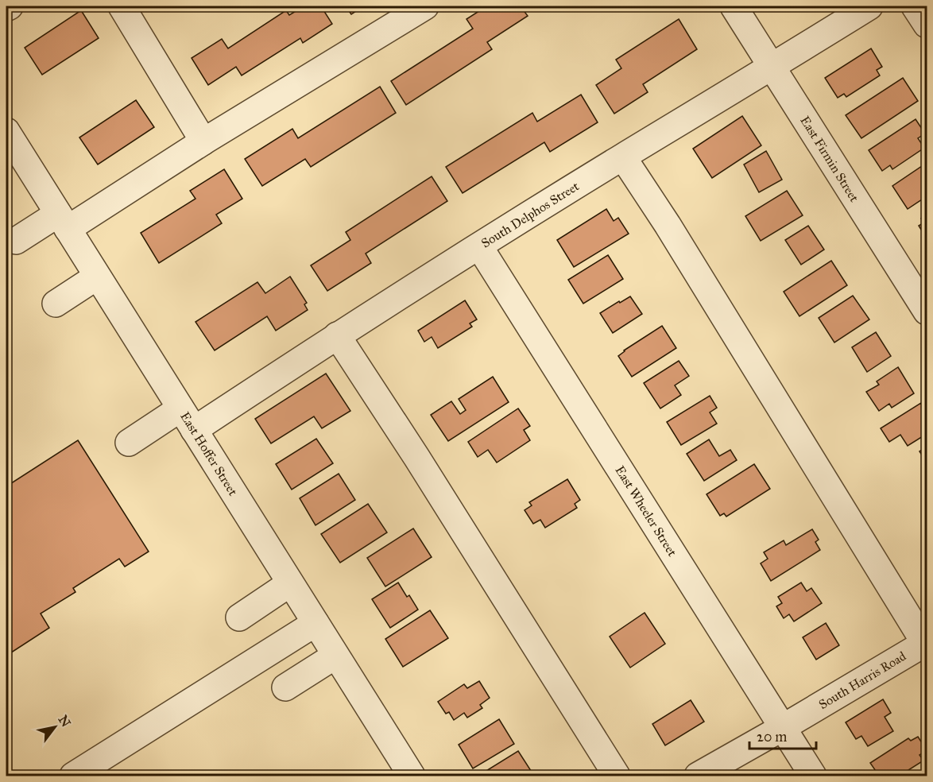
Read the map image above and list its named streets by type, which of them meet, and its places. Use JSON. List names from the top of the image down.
{
  "streets": {
    "street": [
      "East Firmin Street",
      "South Delphos Street",
      "East Hoffer Street",
      "East Wheeler Street",
      "South Harris Road"
    ]
  },
  "crossings": [
    ["East Firmin Street", "South Delphos Street"],
    ["South Delphos Street", "East Hoffer Street"],
    ["South Delphos Street", "East Wheeler Street"],
    ["East Wheeler Street", "South Harris Road"]
  ],
  "scale_bar": "20 m",
  "north": "top right"
}
